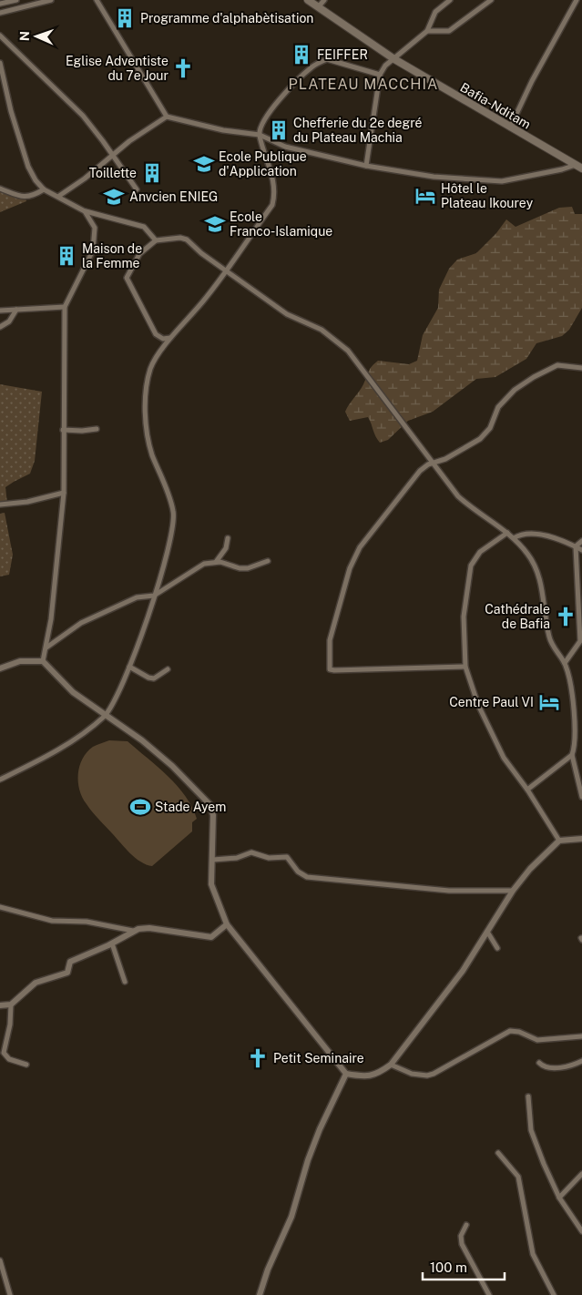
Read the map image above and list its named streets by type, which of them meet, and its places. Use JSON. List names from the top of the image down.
{
  "streets": {
    "main road": ["Bafia-Nditam"]
  },
  "districts": ["PLATEAU MACCHIA"],
  "places": {
    "building": [
      "Programme d'alphabètisation",
      "FEIFFER",
      "Chefferie du 2e degré du Plateau Machia",
      "Toillette",
      "Maison de la Femme"
    ],
    "church": ["Eglise Adventiste du 7e Jour", "Cathédrale de Bafia", "Petit Seminaire"],
    "school or university": ["Ecole Publique d'Application", "Anvcien ENIEG", "Ecole Franco-Islamique"],
    "hotel": ["Hôtel le Plateau Ikourey", "Centre Paul VI"],
    "sports": ["Stade Ayem"]
  },
  "scale_bar": "100 m",
  "north": "left"
}
